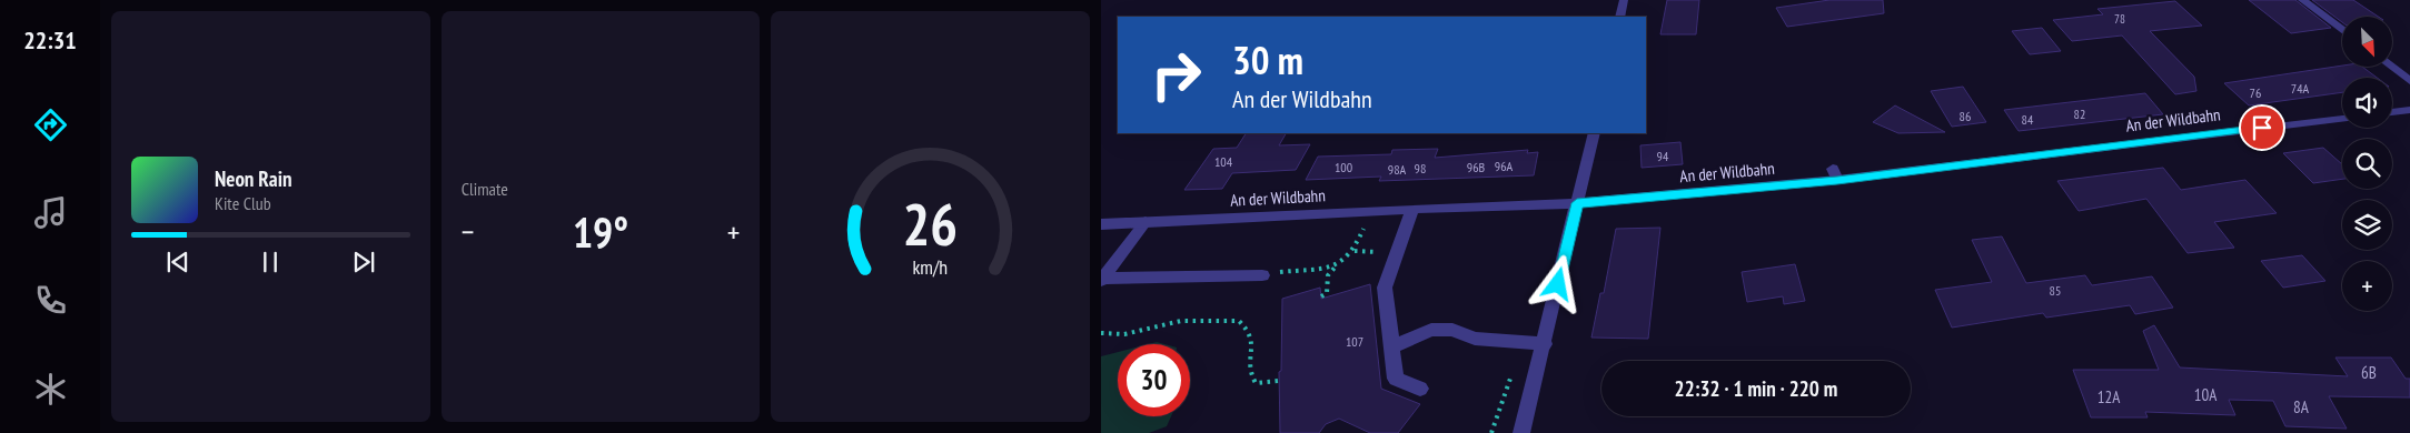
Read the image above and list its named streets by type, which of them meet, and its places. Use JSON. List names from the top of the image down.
{
  "streets": {
    "street": ["An der Wildbahn"]
  },
  "house_numbers": [
    "78",
    "74A",
    "76",
    "82",
    "86",
    "84",
    "94",
    "104",
    "96A",
    "100",
    "96B",
    "98",
    "98A",
    "85",
    "107",
    "6B",
    "10A",
    "12A",
    "8A"
  ],
  "north": "bottom right",
  "page": {
    "tabs": "22:31",
    "tile": "Climate",
    "map_buttons": "+",
    "turn": ["30 m", "An der Wildbahn"],
    "song": ["Neon Rain", "Kite Club"],
    "heat": ["−", "19°", "+"],
    "limit": "30",
    "trip": "22:32 · 1 min · 220 m",
    "gauge": ["26", "km/h"]
  }
}
